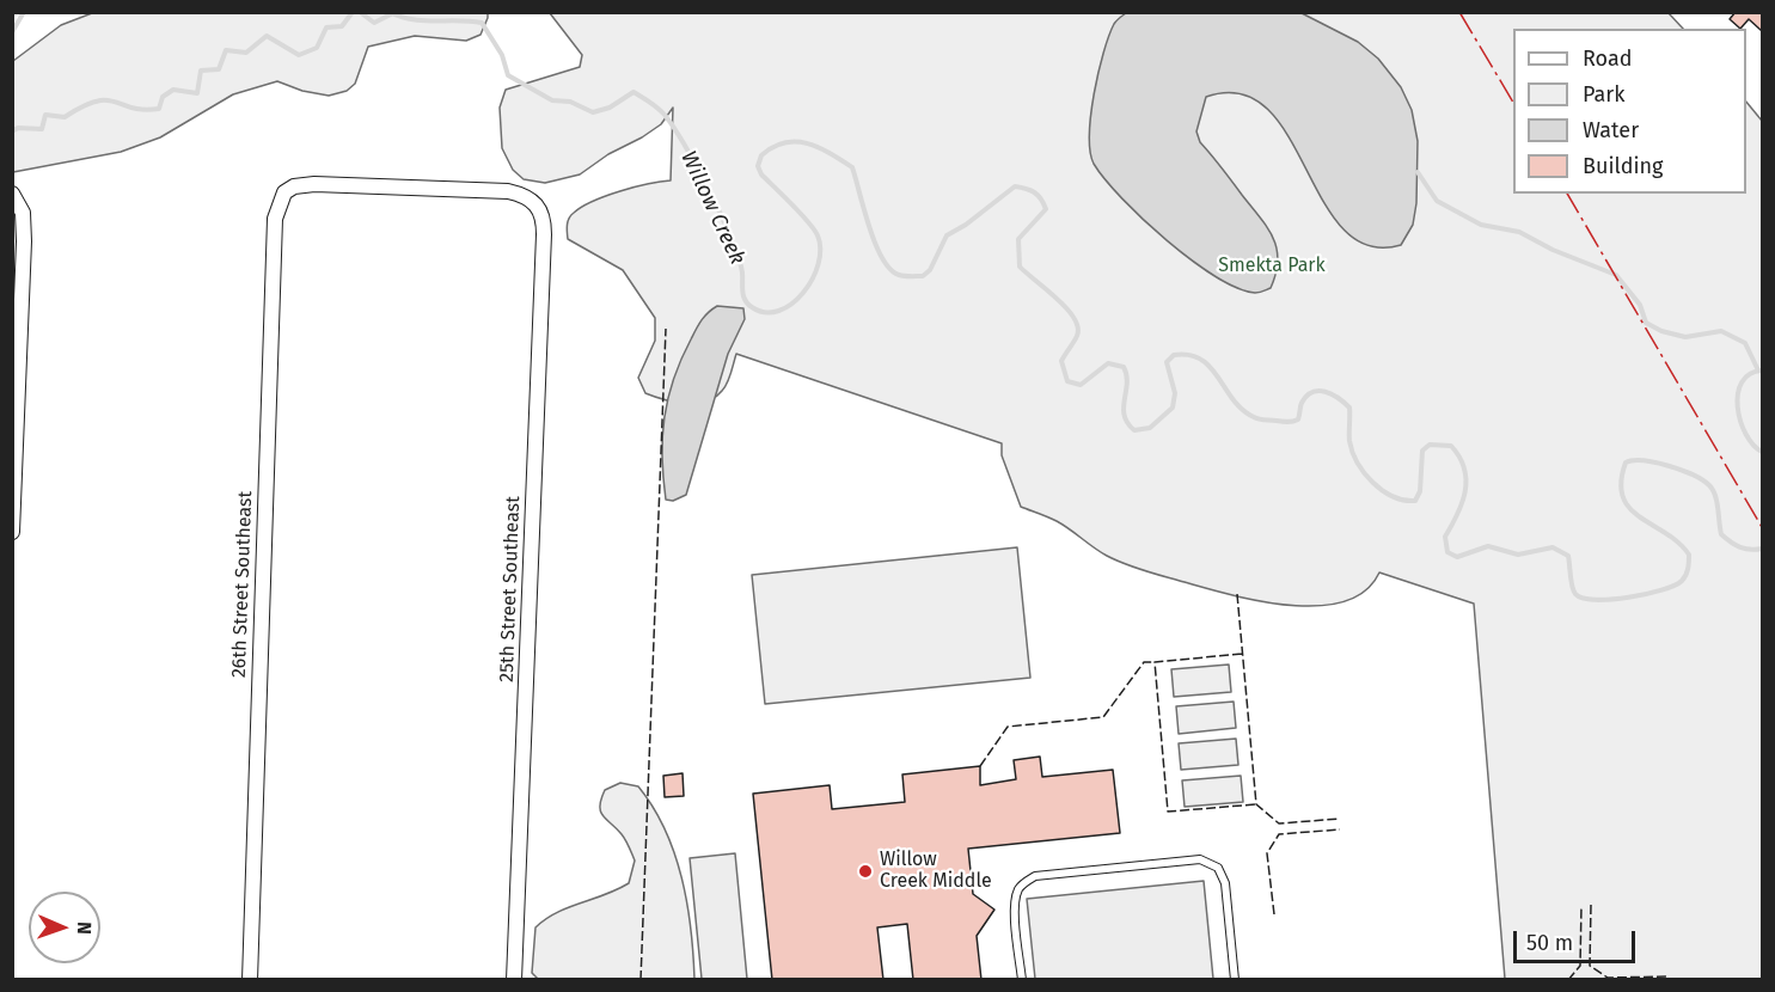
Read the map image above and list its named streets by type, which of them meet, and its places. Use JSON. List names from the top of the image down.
{
  "streets": {
    "street": ["26th Street Southeast", "25th Street Southeast"]
  },
  "crossings": [
    ["26th Street Southeast", "25th Street Southeast"]
  ],
  "water": ["Willow Creek"],
  "parks": ["Smekta Park"],
  "places": ["Willow Creek Middle"],
  "legend": [
    "Road",
    "Park",
    "Water",
    "Building"
  ],
  "scale_bar": "50 m",
  "north": "right"
}
